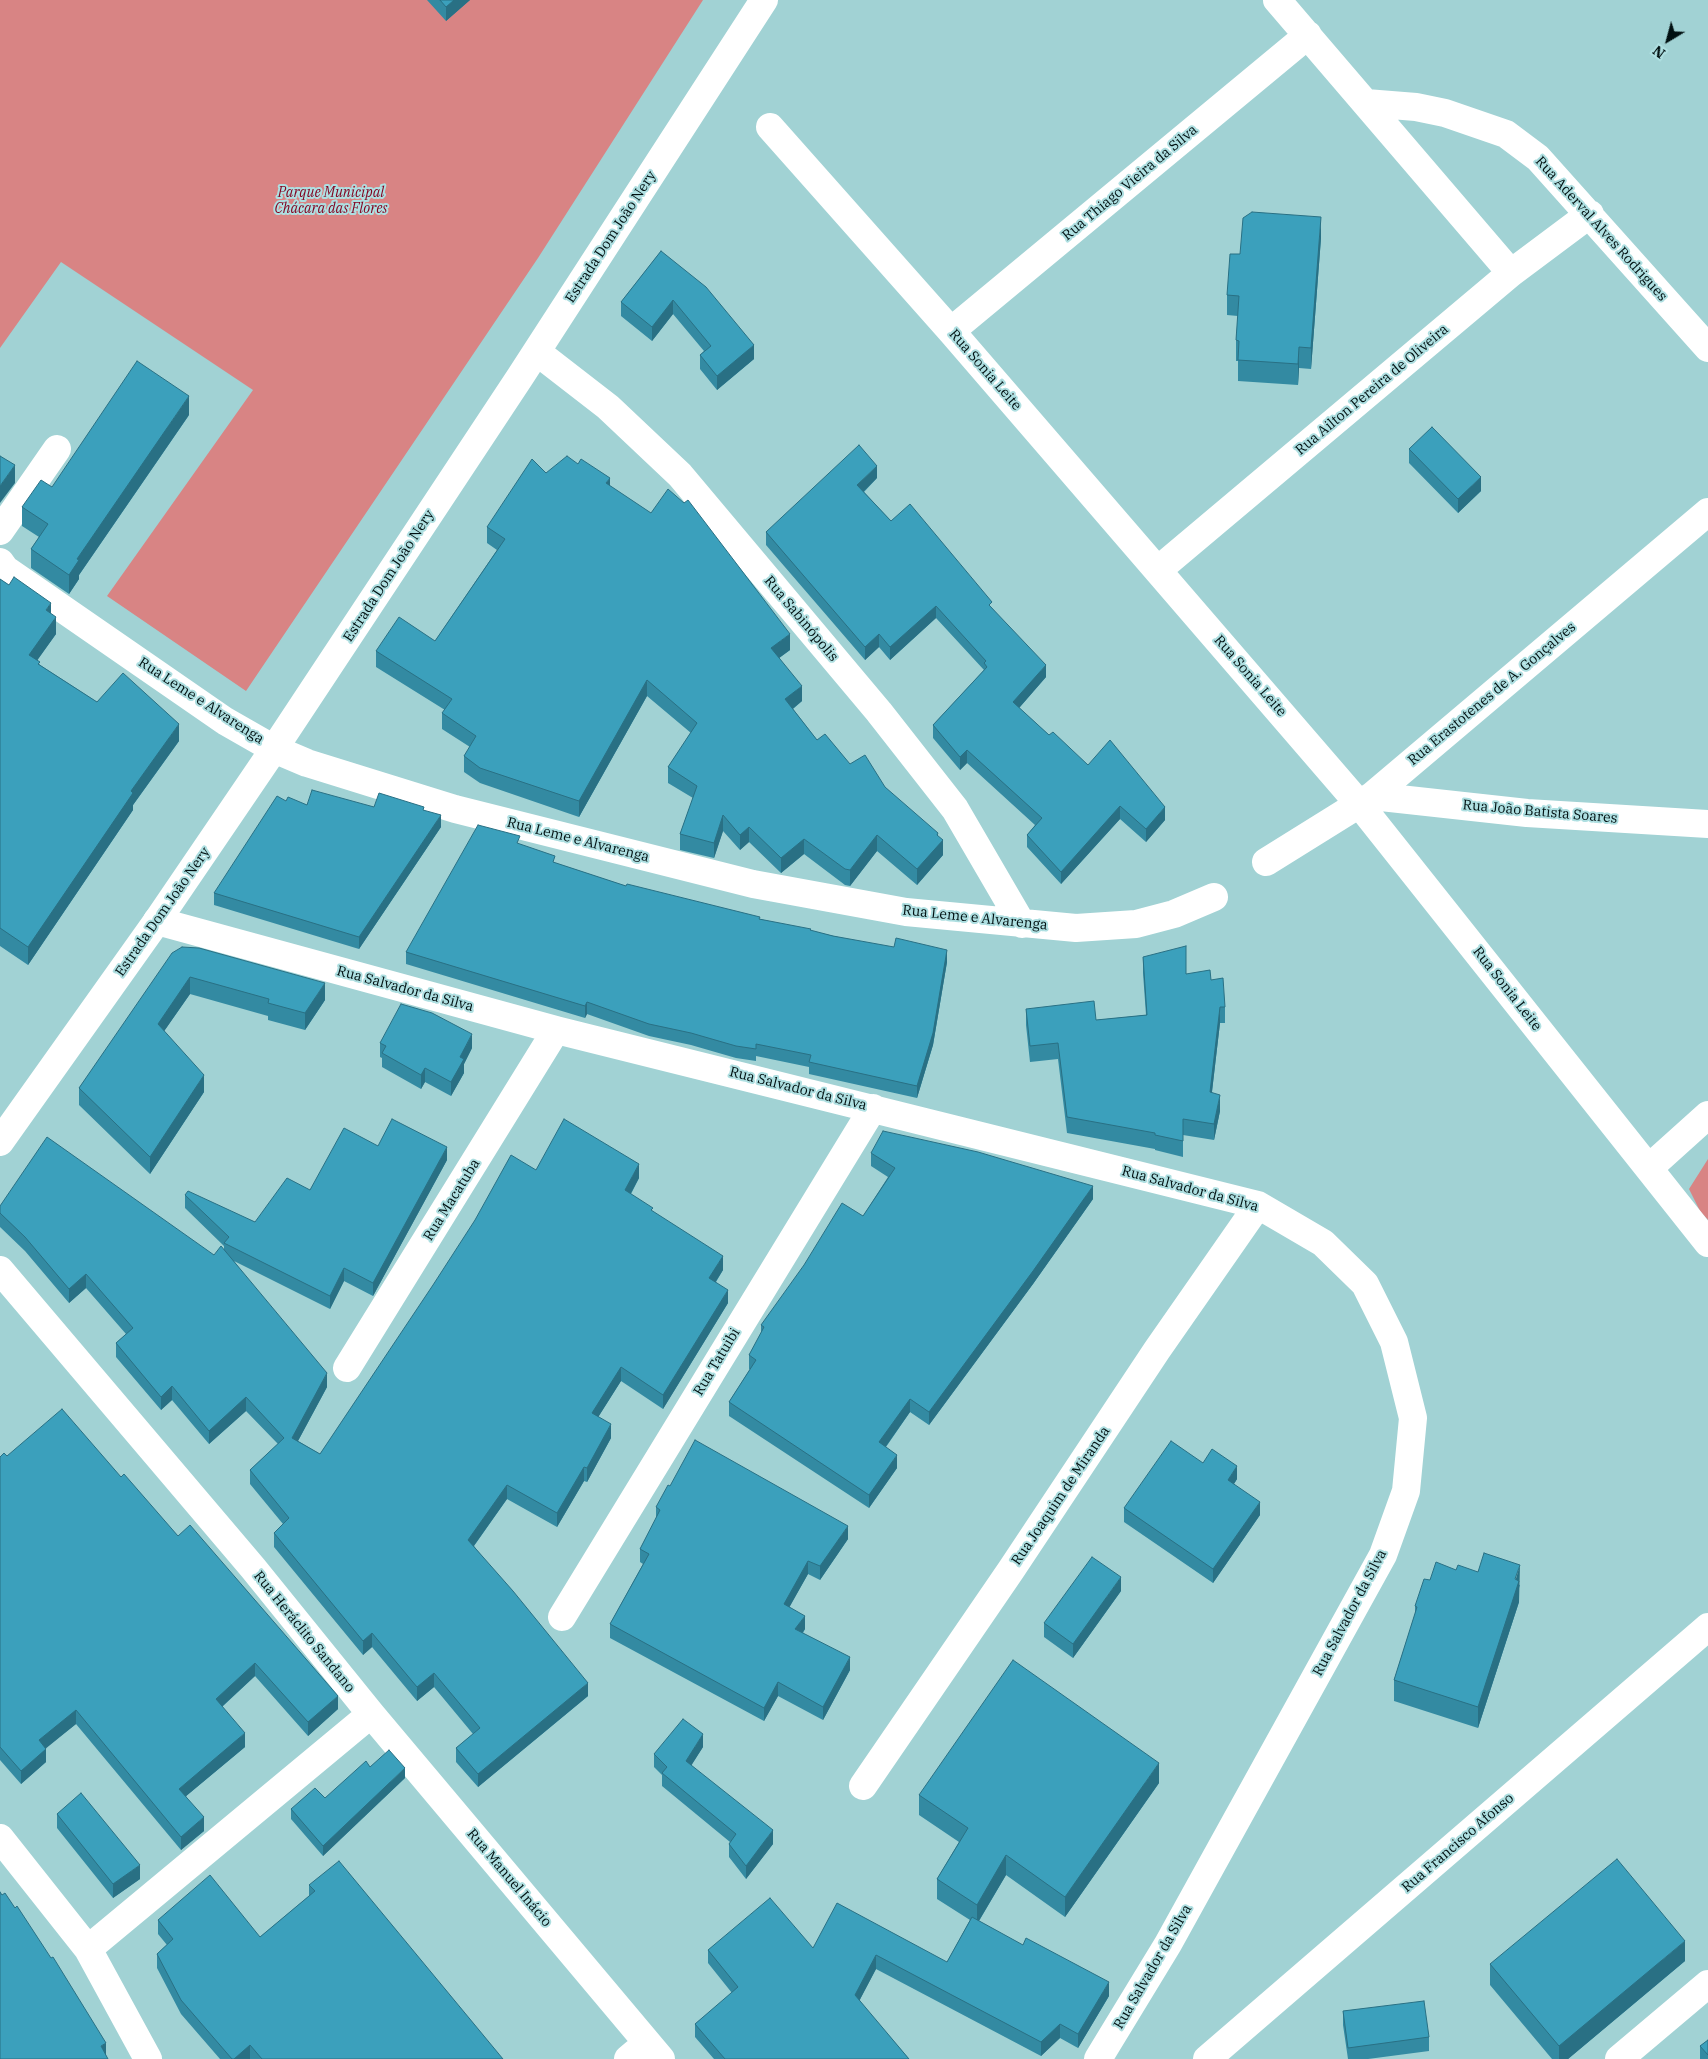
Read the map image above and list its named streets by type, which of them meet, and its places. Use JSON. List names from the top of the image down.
{
  "streets": {
    "street": [
      "Rua Thiago Vieira da Silva",
      "Rua Aderval Alves Rodrigues",
      "Estrada Dom João Nery",
      "Rua Sonia Leite",
      "Rua Ailton Pereira de Oliveira",
      "Rua Sabinópolis",
      "Rua Erastotenes de A. Gonçalves",
      "Rua Leme e Alvarenga",
      "Rua João Batista Soares",
      "Rua Salvador da Silva",
      "Rua Macatuba",
      "Rua Tatuibi",
      "Rua Joaquim de Miranda",
      "Rua Heráclito Sandano",
      "Rua Francisco Afonso",
      "Rua Manuel Inácio"
    ]
  },
  "crossings": [
    ["Rua Thiago Vieira da Silva", "Rua Sonia Leite"],
    ["Rua Aderval Alves Rodrigues", "Rua Ailton Pereira de Oliveira"],
    ["Estrada Dom João Nery", "Rua Sabinópolis"],
    ["Estrada Dom João Nery", "Rua Leme e Alvarenga"],
    ["Estrada Dom João Nery", "Rua Salvador da Silva"],
    ["Rua Sonia Leite", "Rua Ailton Pereira de Oliveira"],
    ["Rua Sonia Leite", "Rua Erastotenes de A. Gonçalves"],
    ["Rua Sonia Leite", "Rua João Batista Soares"],
    ["Rua Sabinópolis", "Rua Leme e Alvarenga"],
    ["Rua Erastotenes de A. Gonçalves", "Rua João Batista Soares"],
    ["Rua Salvador da Silva", "Rua Macatuba"],
    ["Rua Salvador da Silva", "Rua Tatuibi"],
    ["Rua Salvador da Silva", "Rua Joaquim de Miranda"],
    ["Rua Heráclito Sandano", "Rua Manuel Inácio"]
  ],
  "parks": ["Parque Municipal Chácara das Flores"],
  "north": "bottom left"
}
